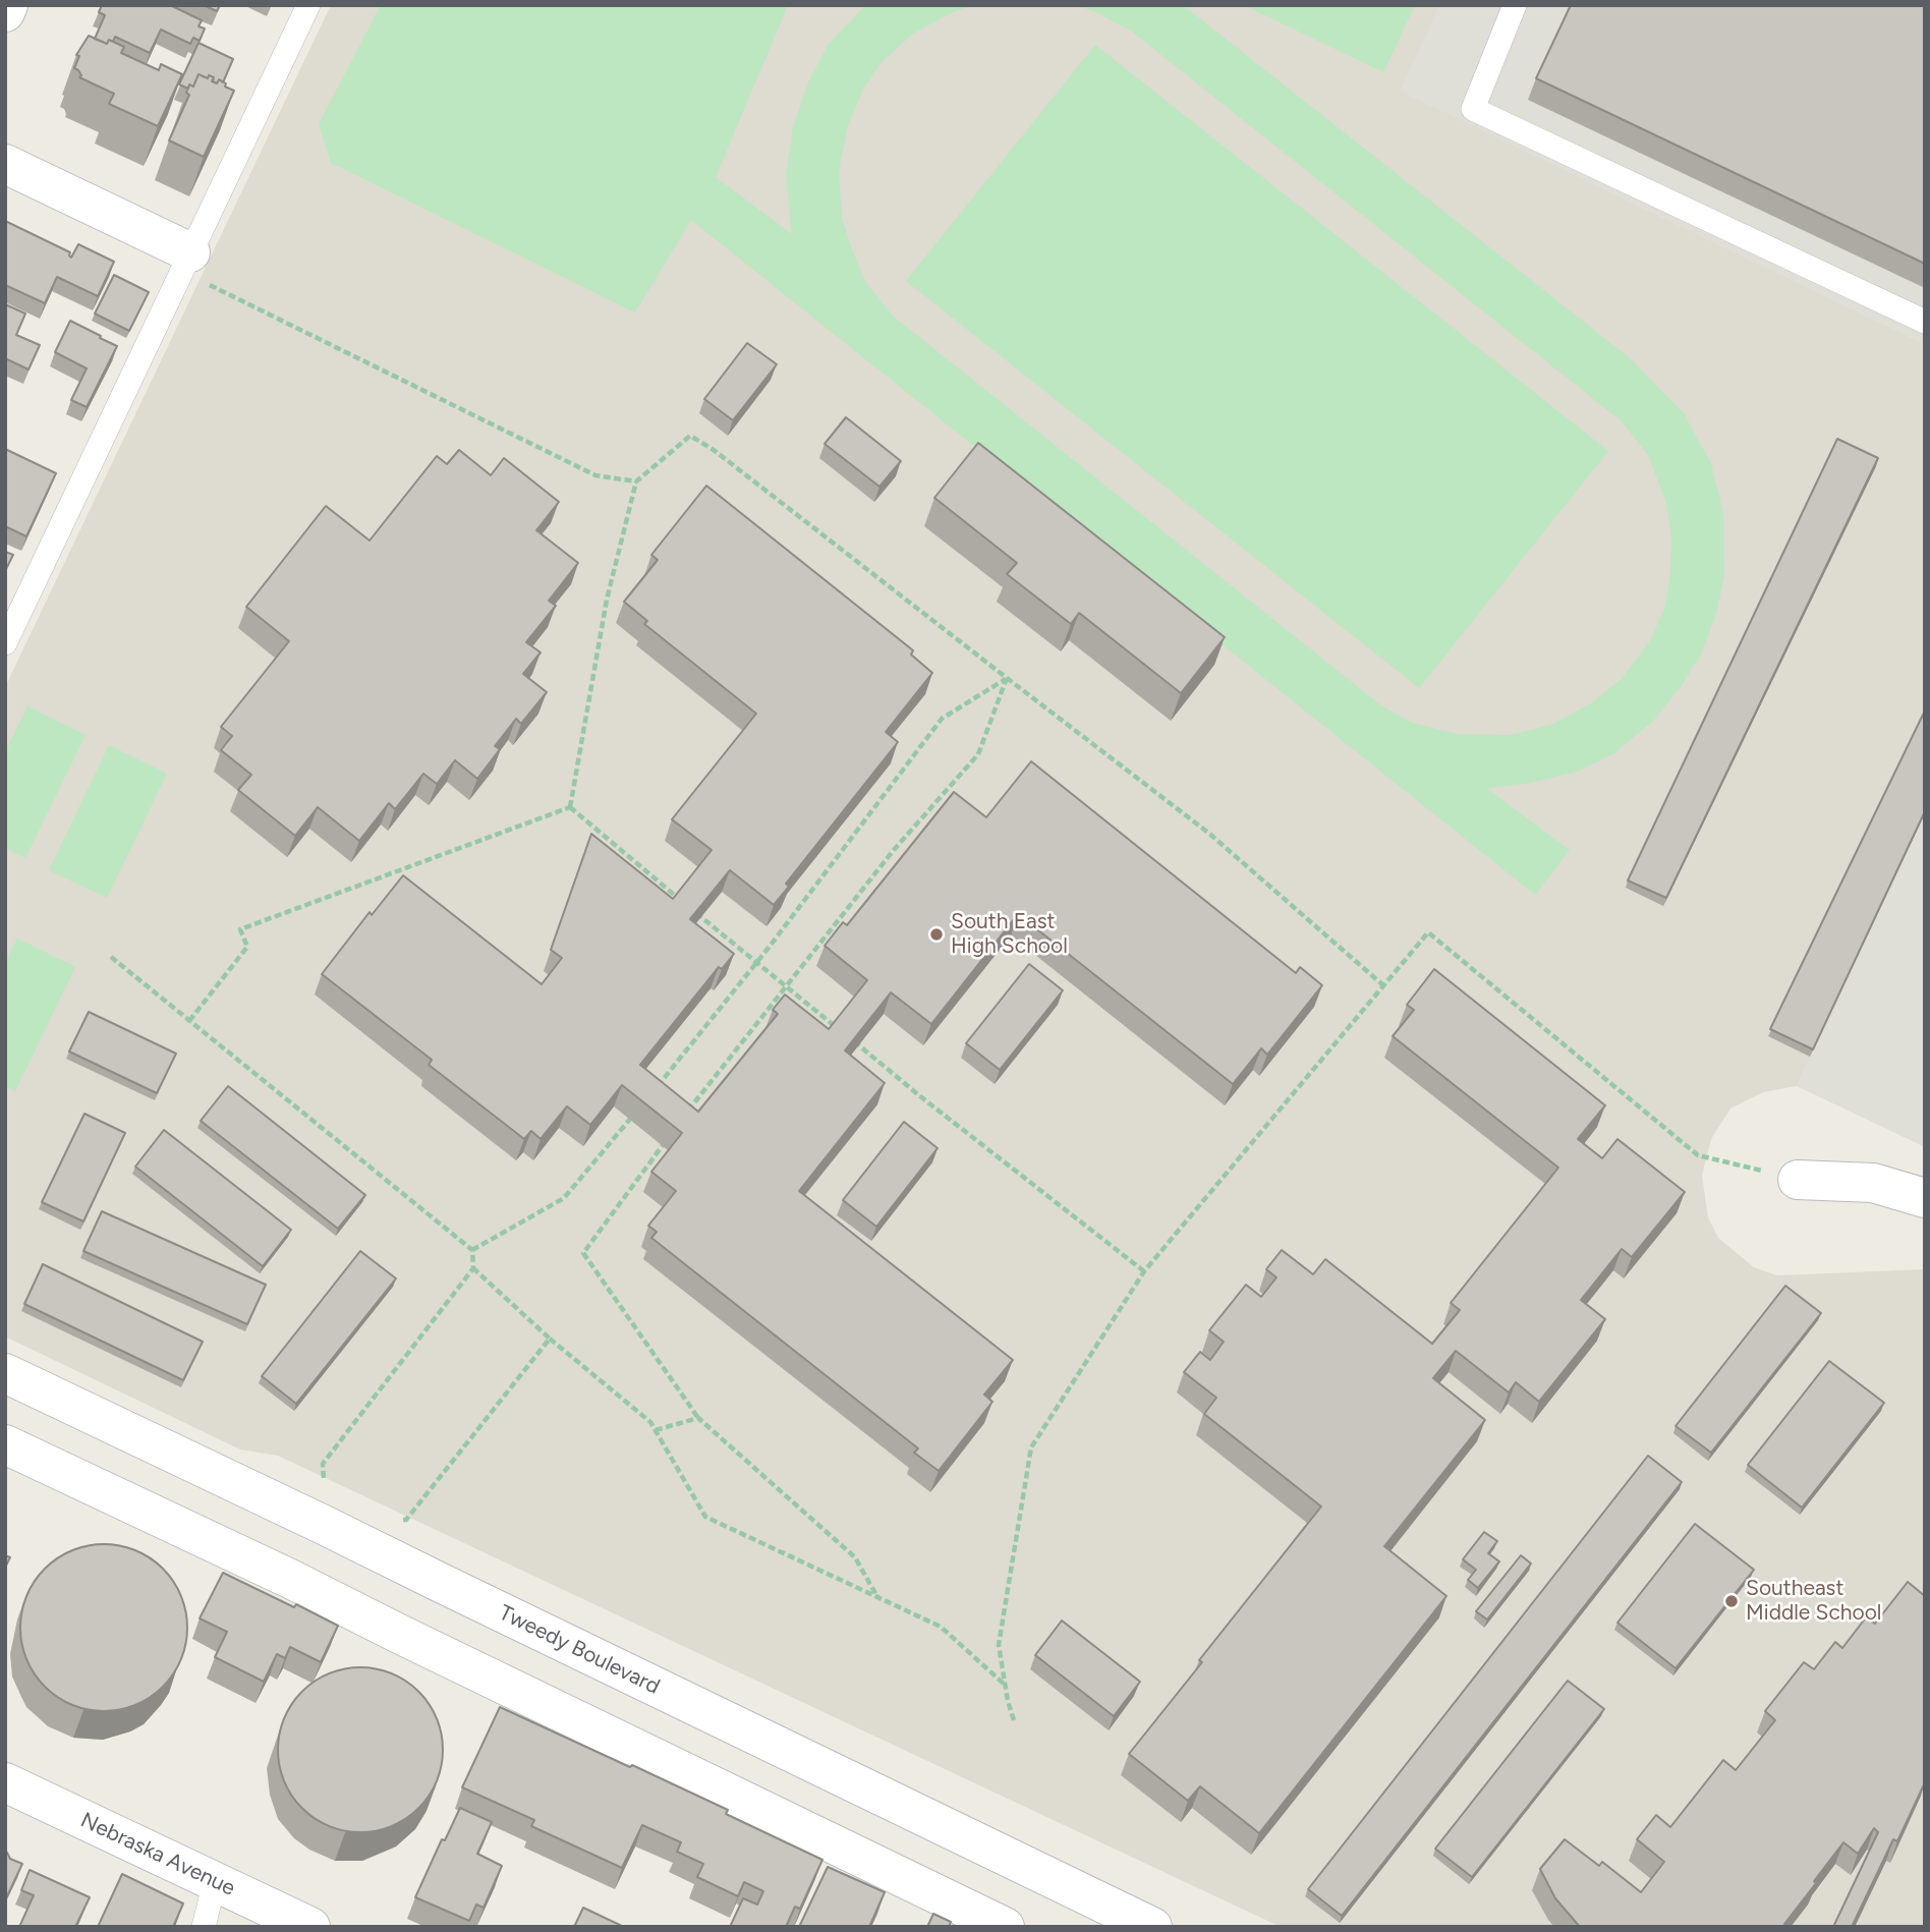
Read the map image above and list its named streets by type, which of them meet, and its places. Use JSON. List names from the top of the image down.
{
  "streets": {
    "main road": ["Tweedy Boulevard", "Nebraska Avenue"]
  },
  "places": ["South East High School", "Southeast Middle School"]
}
